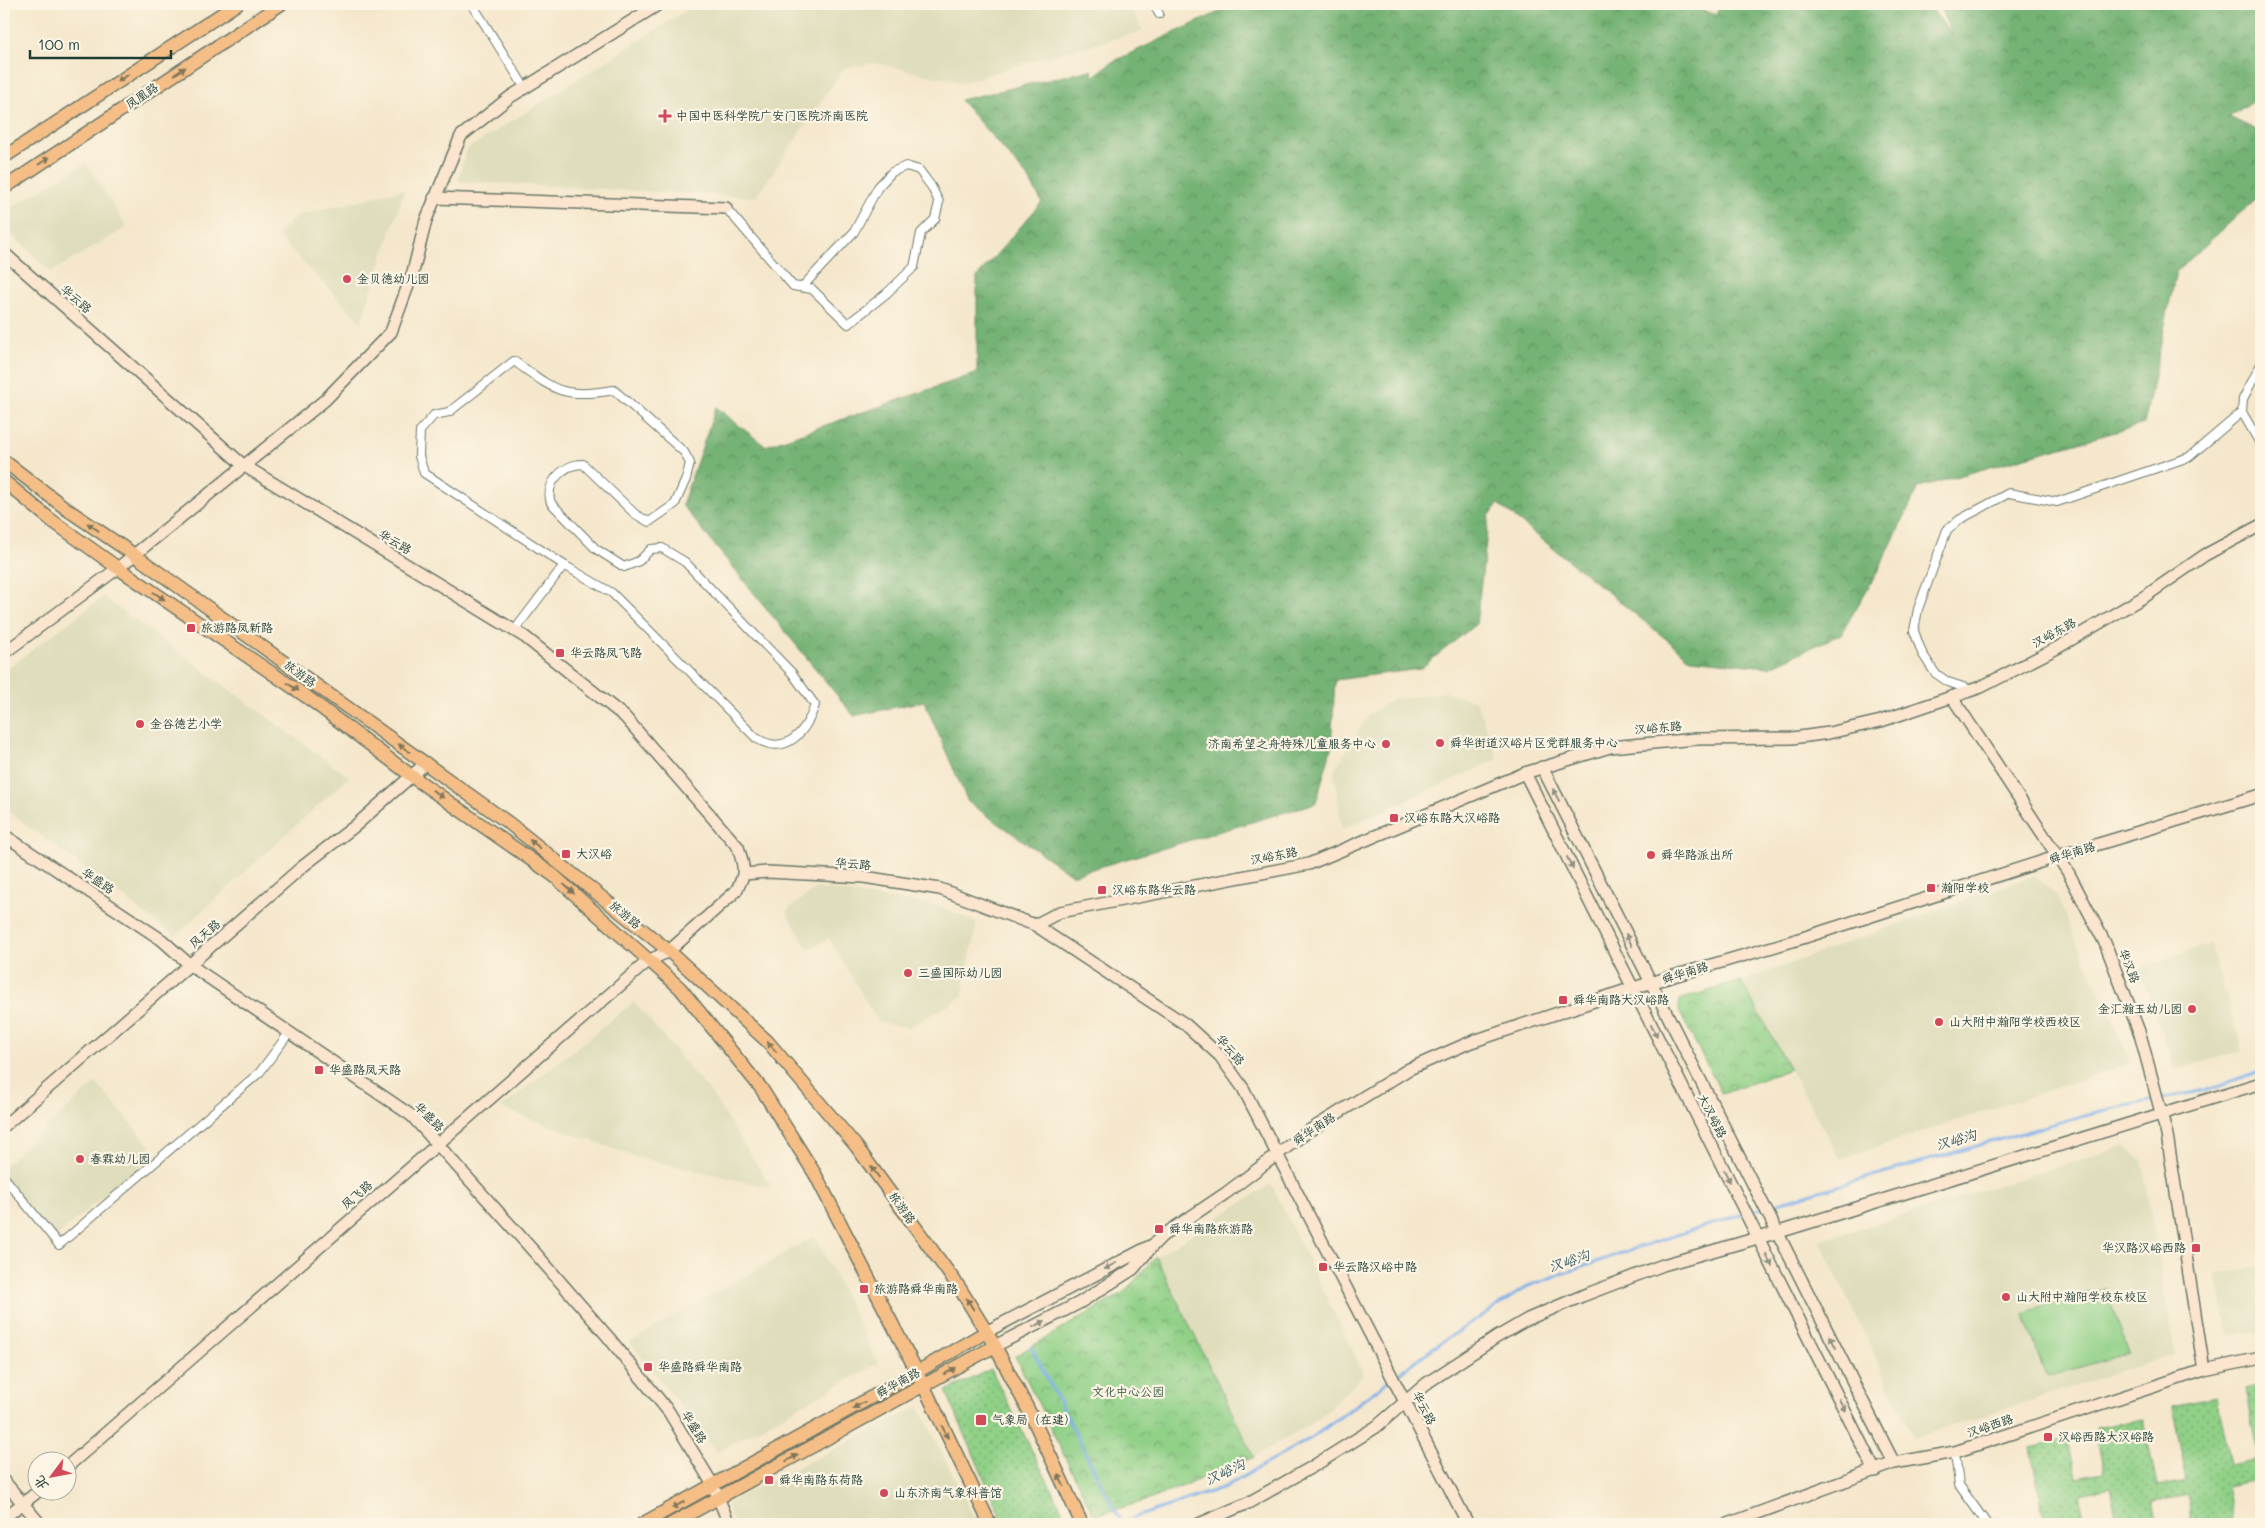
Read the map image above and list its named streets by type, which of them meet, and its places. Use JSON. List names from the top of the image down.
{
  "streets": {
    "main road": ["凤凰路", "旅游路", "舜华南路"],
    "street": [
      "华云路",
      "汉峪东路",
      "华盛路",
      "风天路",
      "华汉路",
      "大汉峪路",
      "凤飞路",
      "汉峪西路"
    ]
  },
  "crossings": [
    ["华云路", "汉峪东路"],
    ["华云路", "舜华南路"],
    ["汉峪东路", "华汉路"],
    ["汉峪东路", "大汉峪路"],
    ["旅游路", "舜华南路"],
    ["旅游路", "风天路"],
    ["旅游路", "凤飞路"],
    ["舜华南路", "华盛路"],
    ["舜华南路", "华汉路"],
    ["舜华南路", "大汉峪路"],
    ["华盛路", "风天路"],
    ["华盛路", "凤飞路"],
    ["华汉路", "汉峪西路"],
    ["大汉峪路", "汉峪西路"]
  ],
  "water": ["汉峪沟"],
  "parks": ["文化中心公园"],
  "places": {
    "health": ["中国中医科学院广安门医院济南医院"],
    "other": [
      "金贝德幼儿园",
      "金谷德艺小学",
      "舜华街道汉峪片区党群服务中心",
      "济南希望之舟特殊儿童服务中心",
      "舜华路派出所",
      "三盛国际幼儿园",
      "金汇瀚玉幼儿园",
      "山大附中瀚阳学校西校区",
      "春霖幼儿园",
      "山大附中瀚阳学校东校区",
      "山东济南气象科普馆"
    ],
    "transit": [
      "旅游路凤新路",
      "华云路凤飞路",
      "汉峪东路大汉峪路",
      "大汉峪",
      "瀚阳学校",
      "汉峪东路华云路",
      "舜华南路大汉峪路",
      "华盛路凤天路",
      "舜华南路旅游路",
      "华汉路汉峪西路",
      "华云路汉峪中路",
      "旅游路舜华南路",
      "华盛路舜华南路",
      "气象局（在建）",
      "汉峪西路大汉峪路",
      "舜华南路东荷路"
    ]
  },
  "scale_bar": "100 m",
  "north": "bottom left"
}
